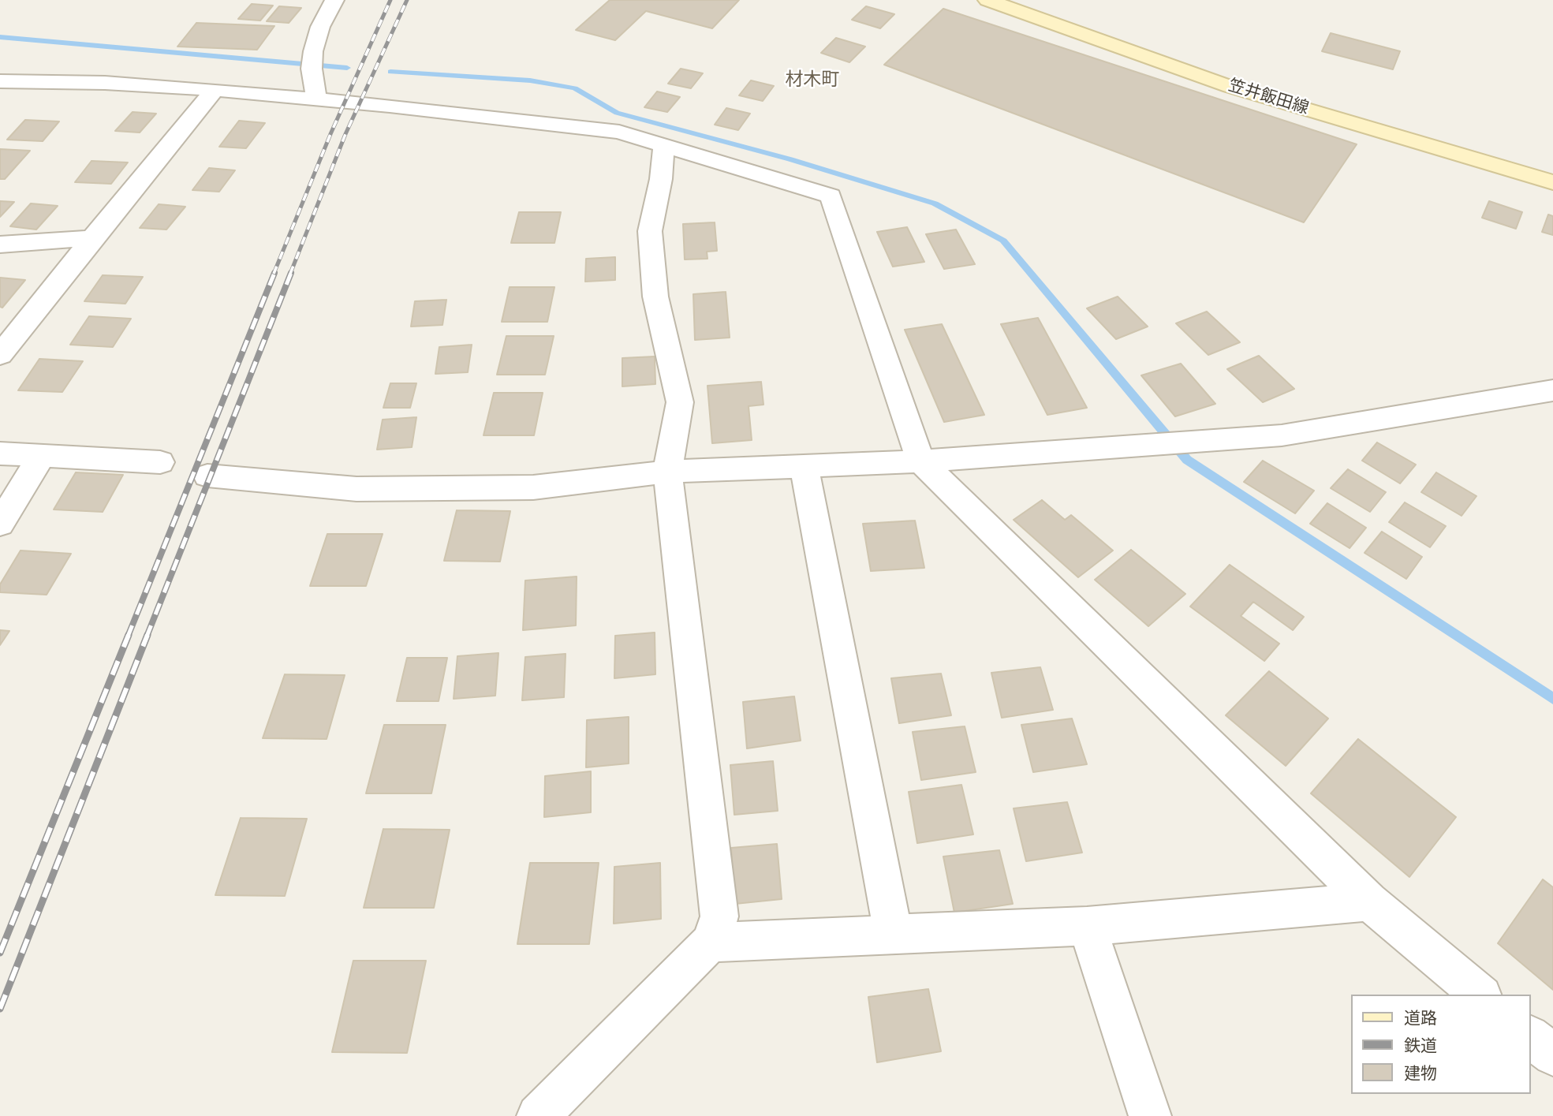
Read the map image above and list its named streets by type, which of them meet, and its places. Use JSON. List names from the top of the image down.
{
  "streets": {
    "main road": ["笠井飯田線"]
  },
  "districts": ["材木町"],
  "legend": ["道路", "鉄道", "建物"]
}
